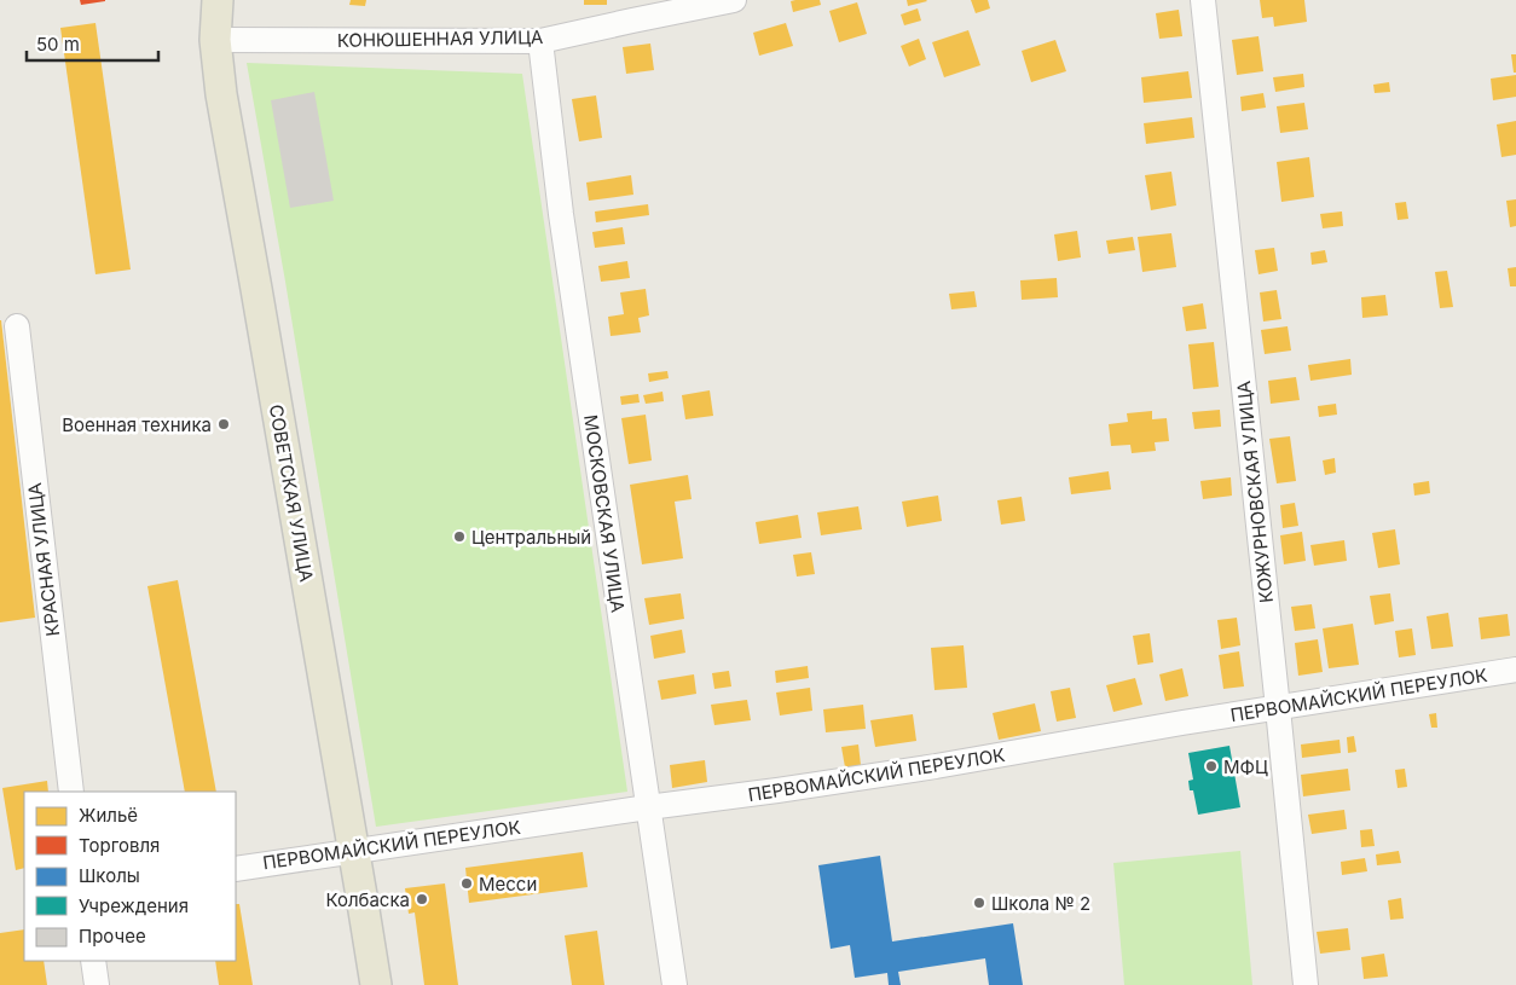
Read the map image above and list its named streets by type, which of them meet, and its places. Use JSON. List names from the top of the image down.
{
  "streets": {
    "main road": ["СОВЕТСКАЯ УЛИЦА"],
    "street": [
      "КОНЮШЕННАЯ УЛИЦА",
      "КОЖУРНОВСКАЯ УЛИЦА",
      "МОСКОВСКАЯ УЛИЦА",
      "КРАСНАЯ УЛИЦА",
      "ПЕРВОМАЙСКИЙ ПЕРЕУЛОК"
    ]
  },
  "crossings": [
    ["КОНЮШЕННАЯ УЛИЦА", "СОВЕТСКАЯ УЛИЦА"],
    ["КОНЮШЕННАЯ УЛИЦА", "МОСКОВСКАЯ УЛИЦА"],
    ["КОЖУРНОВСКАЯ УЛИЦА", "ПЕРВОМАЙСКИЙ ПЕРЕУЛОК"],
    ["СОВЕТСКАЯ УЛИЦА", "ПЕРВОМАЙСКИЙ ПЕРЕУЛОК"],
    ["МОСКОВСКАЯ УЛИЦА", "ПЕРВОМАЙСКИЙ ПЕРЕУЛОК"]
  ],
  "places": [
    "Военная техника",
    "Центральный",
    "МФЦ",
    "Месси",
    "Колбаска",
    "Школа № 2"
  ],
  "legend": [
    "Жильё",
    "Торговля",
    "Школы",
    "Учреждения",
    "Прочее"
  ],
  "scale_bar": "50 m"
}
